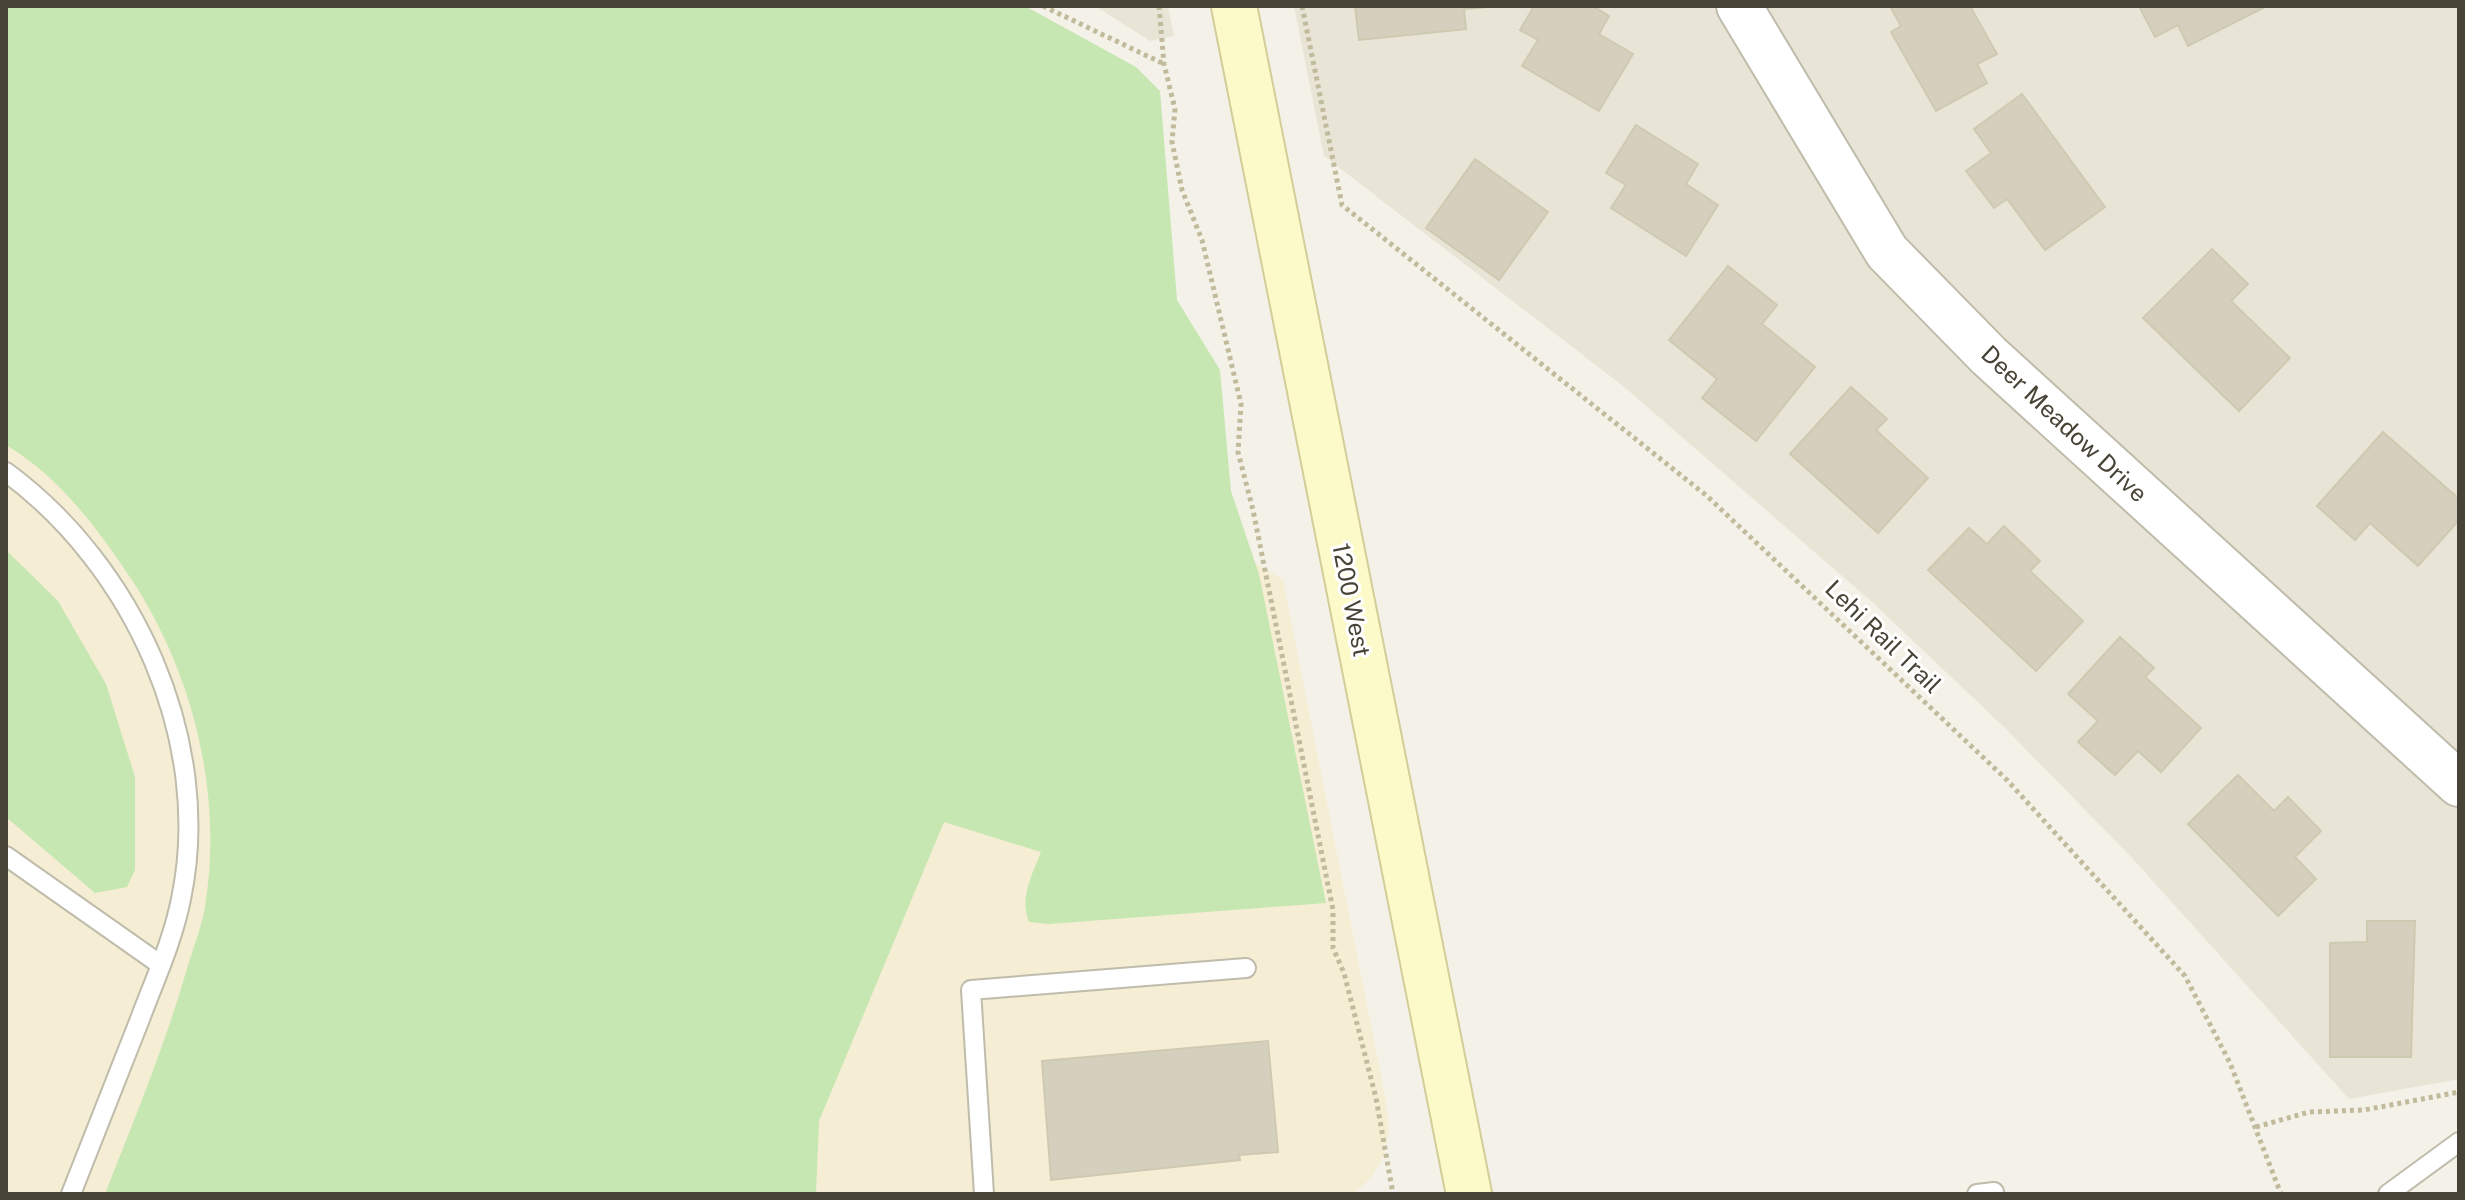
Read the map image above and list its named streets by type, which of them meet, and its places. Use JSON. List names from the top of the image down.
{
  "streets": {
    "main road": ["1200 West"],
    "street": ["Deer Meadow Drive"],
    "path": ["Lehi Rail Trail"]
  }
}
